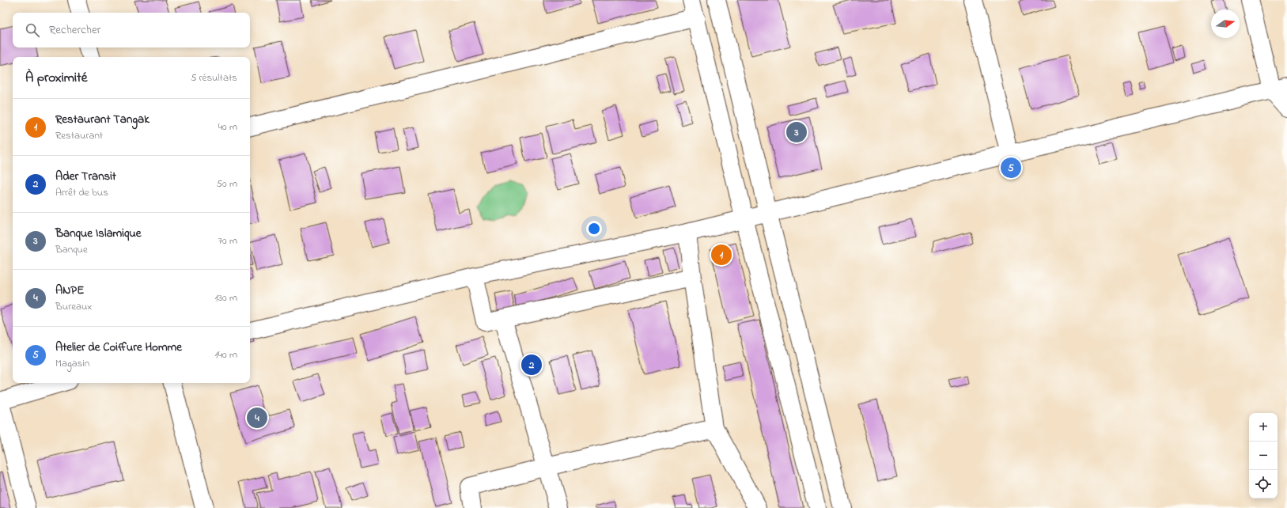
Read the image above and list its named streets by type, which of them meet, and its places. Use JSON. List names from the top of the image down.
{
  "north": "right",
  "page": {
    "search": "Rechercher",
    "heading": ["À proximité", "5 résultats"],
    "list": [
      {
        "mark": "1",
        "name": "Restaurant Tangak",
        "note": "Restaurant",
        "value": "40 m"
      },
      {
        "mark": "2",
        "name": "Ader Transit",
        "note": "Arrêt de bus",
        "value": "50 m"
      },
      {
        "mark": "3",
        "name": "Banque Islamique",
        "note": "Banque",
        "value": "70 m"
      },
      {
        "mark": "4",
        "name": "ANPE",
        "note": "Bureaux",
        "value": "130 m"
      },
      {
        "mark": "5",
        "name": "Atelier de Coiffure Homme",
        "note": "Magasin",
        "value": "140 m"
      }
    ],
    "pins": [
      "3",
      "5",
      "1",
      "2",
      "4"
    ],
    "map_buttons": ["+", "−"]
  }
}
